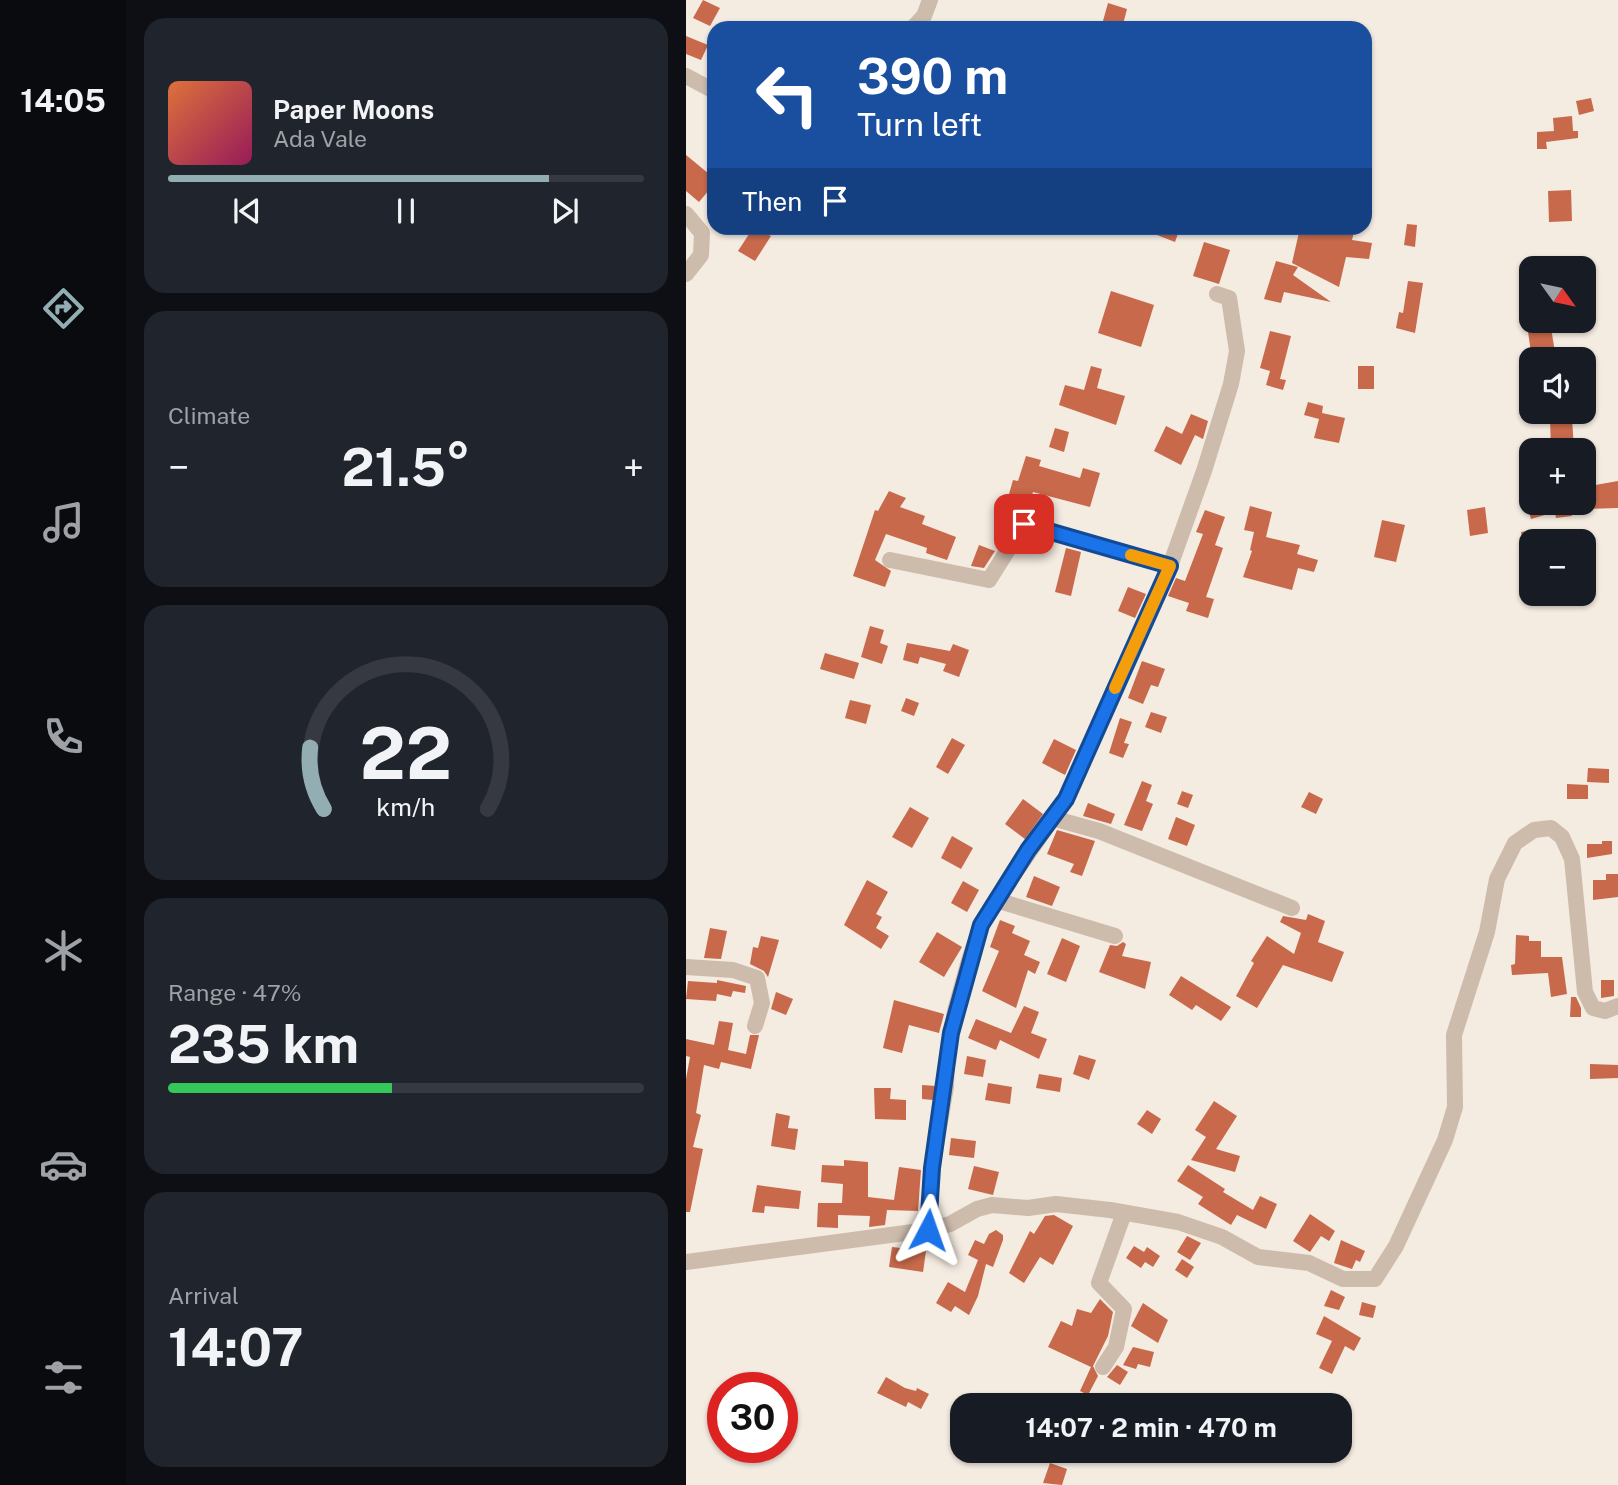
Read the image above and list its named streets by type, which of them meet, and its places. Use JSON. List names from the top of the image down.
{
  "north": "bottom right",
  "page": {
    "tabs": "14:05",
    "turn": ["390 m", "Turn left"],
    "song": ["Paper Moons", "Ada Vale"],
    "then": "Then",
    "map_buttons": ["+", "−"],
    "tile": [
      "Climate",
      ["Range · 47%", "235 km"],
      ["Arrival", "14:07"]
    ],
    "heat": ["−", "21.5°", "+"],
    "limit": "30",
    "trip": "14:07 · 2 min · 470 m",
    "gauge": ["22", "km/h"]
  }
}
